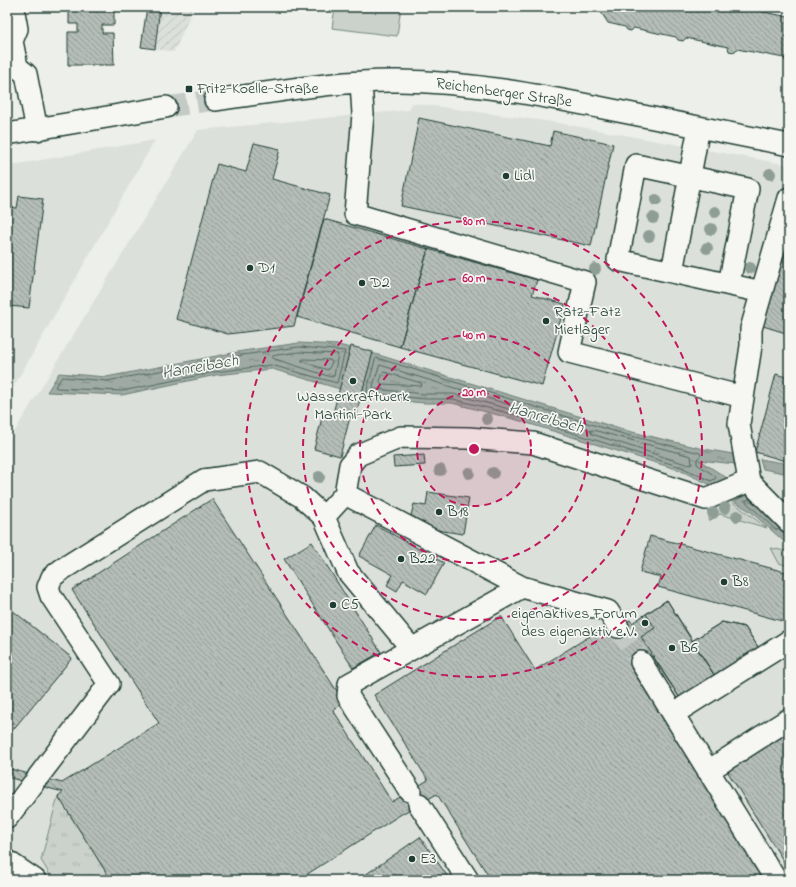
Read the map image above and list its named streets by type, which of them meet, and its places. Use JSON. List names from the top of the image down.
{
  "streets": {
    "street": ["Reichenberger Straße"]
  },
  "water": ["Hanreibach"],
  "places": {
    "transit": ["Fritz-Koelle-Straße"],
    "other": [
      "Lidl",
      "D1",
      "D2",
      "Ratz-Fatz Mietlager",
      "Wasserkraftwerk Martini-Park",
      "B18",
      "B22",
      "B8",
      "C5",
      "eigenaktives Forum des eigenaktiv e.V.",
      "B6",
      "E3"
    ]
  },
  "rings": [
    "80 m",
    "60 m",
    "40 m",
    "20 m"
  ]
}
